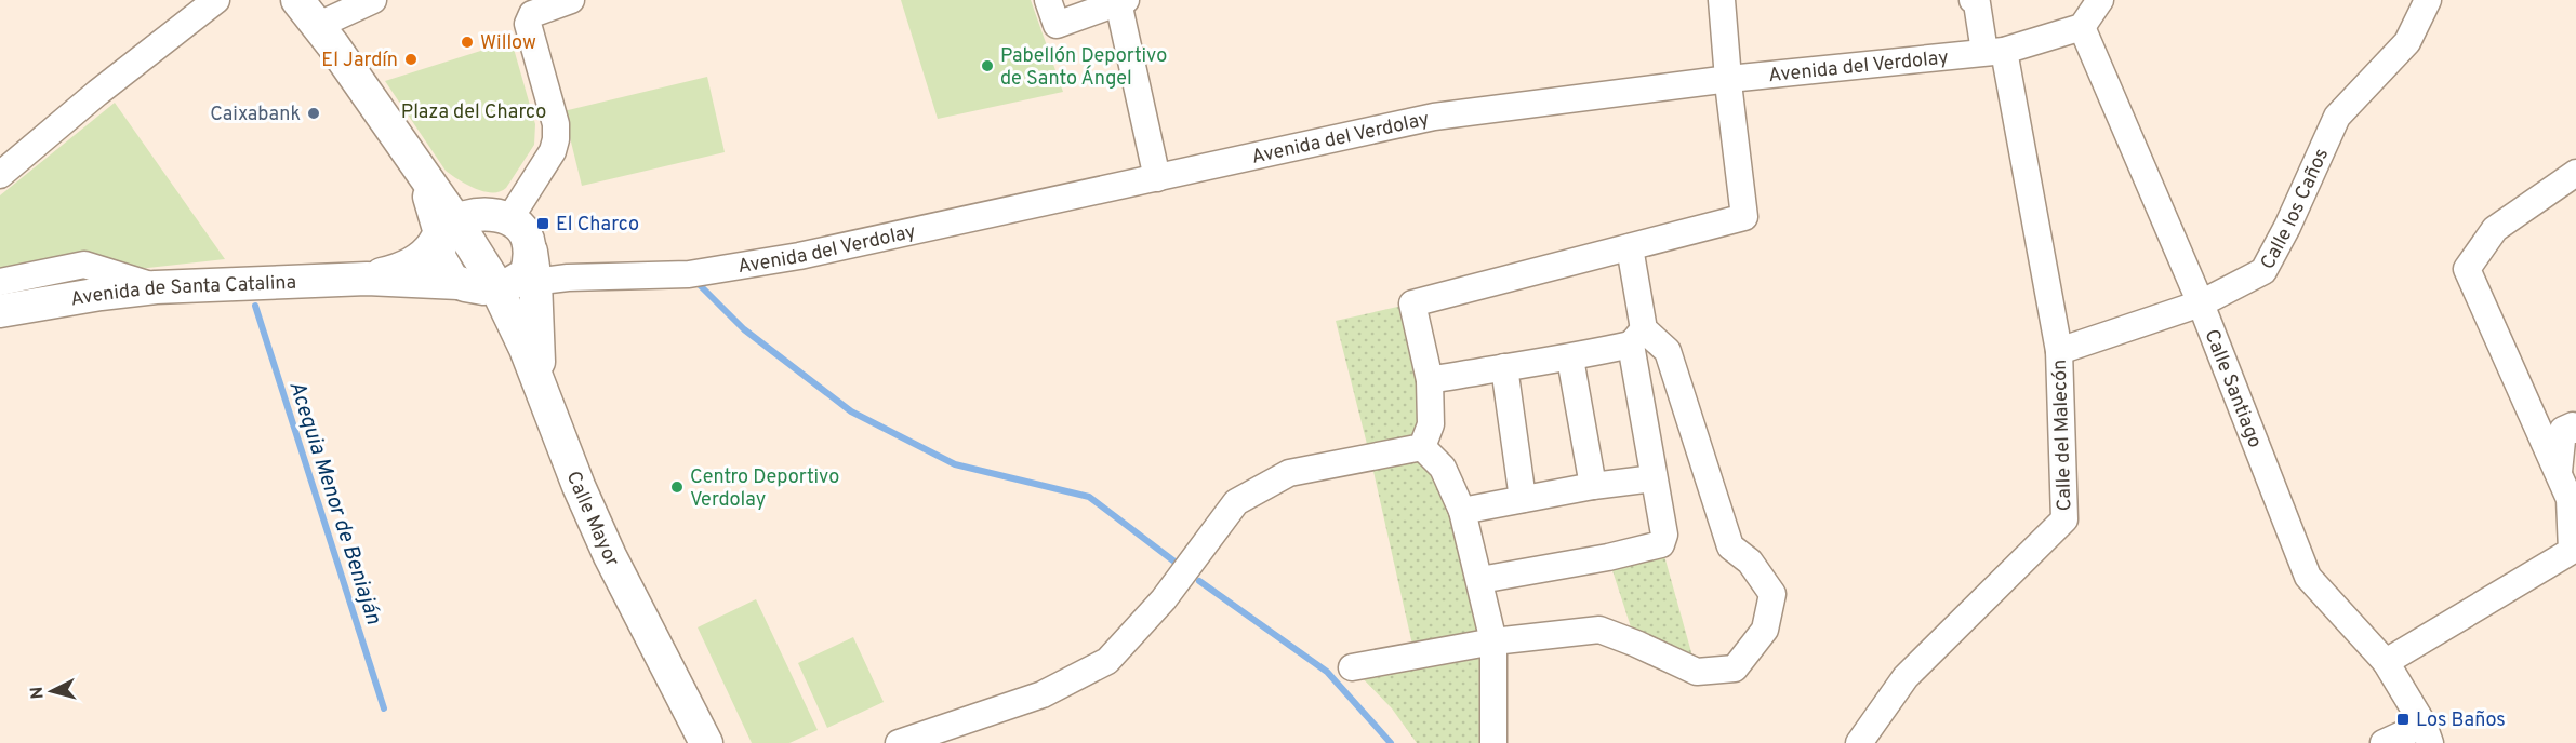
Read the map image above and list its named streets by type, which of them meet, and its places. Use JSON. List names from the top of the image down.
{
  "streets": {
    "main road": ["Avenida de Santa Catalina", "Calle Mayor"],
    "street": [
      "Avenida del Verdolay",
      "Calle los Caños",
      "Calle Santiago",
      "Calle del Malecón"
    ]
  },
  "crossings": [
    ["Avenida del Verdolay", "Calle Santiago"],
    ["Avenida del Verdolay", "Calle del Malecón"],
    ["Avenida del Verdolay", "Calle Mayor"],
    ["Calle los Caños", "Calle Santiago"],
    ["Calle los Caños", "Calle del Malecón"]
  ],
  "water": ["Acequia Menor de Beniaján"],
  "parks": ["Plaza del Charco"],
  "places": {
    "other": [
      "Willow",
      "El Jardín",
      "Pabellón Deportivo de Santo Ángel",
      "Caixabank",
      "Centro Deportivo Verdolay"
    ],
    "transit": ["El Charco", "Los Baños"]
  },
  "north": "left"
}
